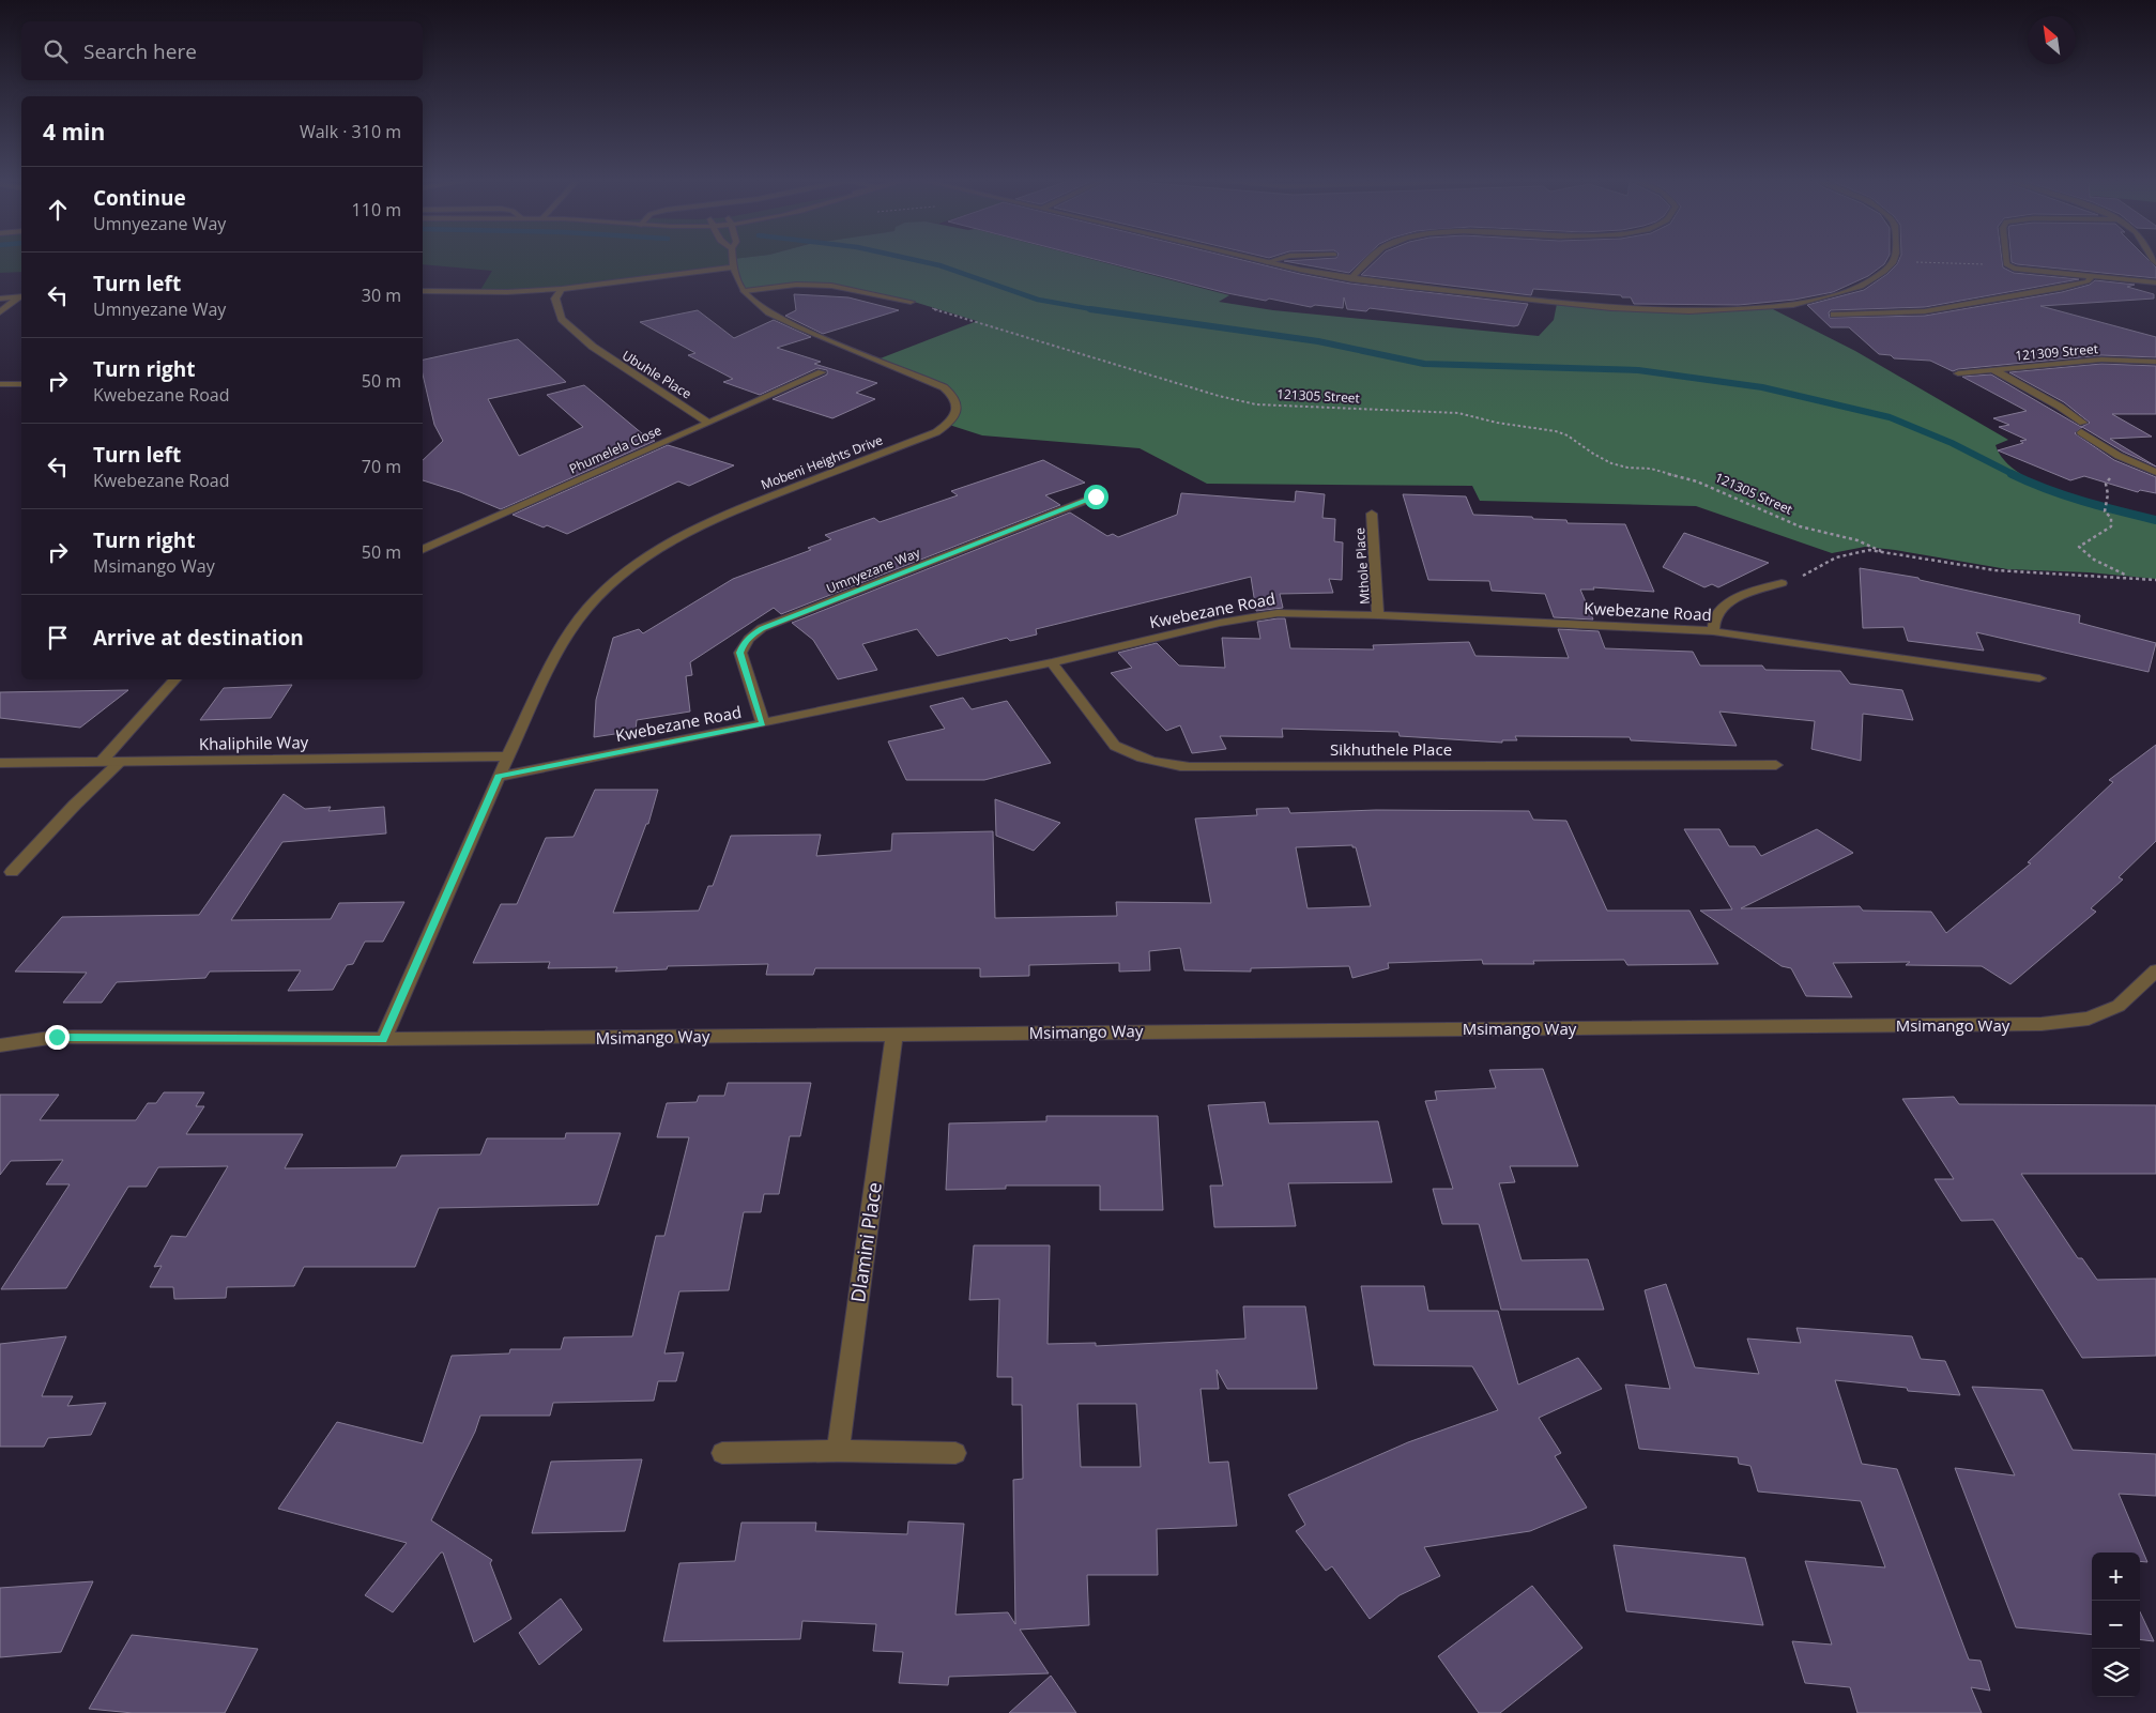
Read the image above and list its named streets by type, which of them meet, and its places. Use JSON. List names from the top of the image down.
{
  "streets": {
    "street": [
      "121309 Street",
      "Ubuhle Place",
      "Phumelela Close",
      "Mobeni Heights Drive",
      "Mthole Place",
      "Umnyezane Way",
      "Kwebezane Road",
      "Khaliphile Way",
      "Sikhuthele Place",
      "Msimango Way",
      "Dlamini Place"
    ],
    "path": ["121305 Street"]
  },
  "crossings": [
    ["Ubuhle Place", "Phumelela Close"],
    ["Mobeni Heights Drive", "Khaliphile Way"],
    ["Mthole Place", "Kwebezane Road"],
    ["Umnyezane Way", "Kwebezane Road"],
    ["Kwebezane Road", "Sikhuthele Place"],
    ["Msimango Way", "Dlamini Place"]
  ],
  "north": "top left",
  "page": {
    "search": "Search here",
    "heading": ["4 min", "Walk · 310 m"],
    "list": [
      ["Continue", "Umnyezane Way", "110 m"],
      ["Turn left", "Umnyezane Way", "30 m"],
      ["Turn right", "Kwebezane Road", "50 m"],
      ["Turn left", "Kwebezane Road", "70 m"],
      ["Turn right", "Msimango Way", "50 m"],
      "Arrive at destination"
    ],
    "map_buttons": ["+", "−"]
  }
}
